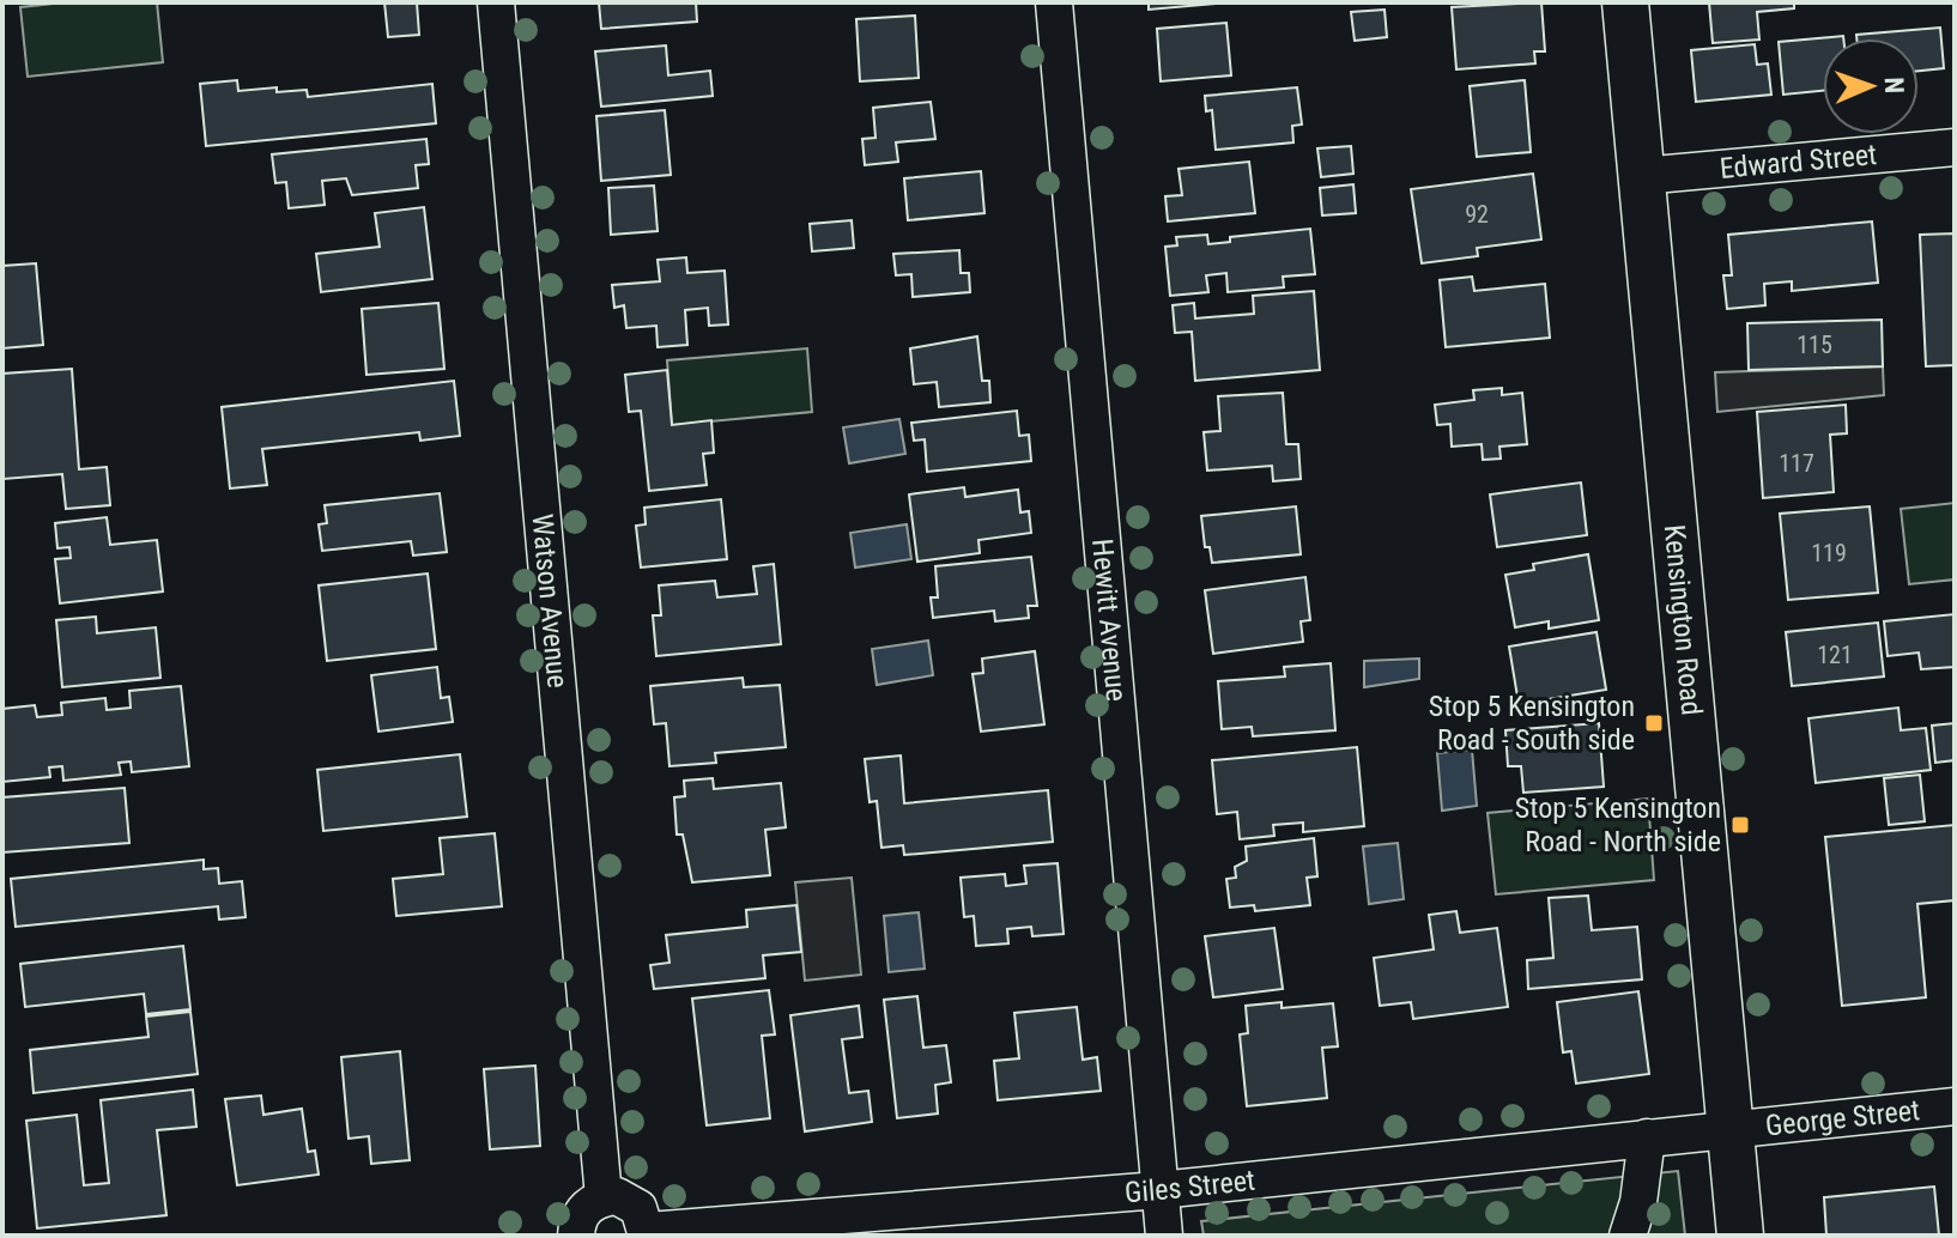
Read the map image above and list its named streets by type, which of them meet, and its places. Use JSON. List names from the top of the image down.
{
  "streets": {
    "main road": ["Kensington Road"],
    "street": [
      "Edward Street",
      "Watson Avenue",
      "Hewitt Avenue",
      "George Street",
      "Giles Street"
    ]
  },
  "crossings": [
    ["Edward Street", "Kensington Road"],
    ["Hewitt Avenue", "Giles Street"],
    ["Kensington Road", "George Street"],
    ["Kensington Road", "Giles Street"],
    ["George Street", "Giles Street"]
  ],
  "places": {
    "transit": ["Stop 5 Kensington Road - South side", "Stop 5 Kensington Road - North side"]
  },
  "house_numbers": [
    "92",
    "115",
    "117",
    "119",
    "121"
  ],
  "north": "right"
}
